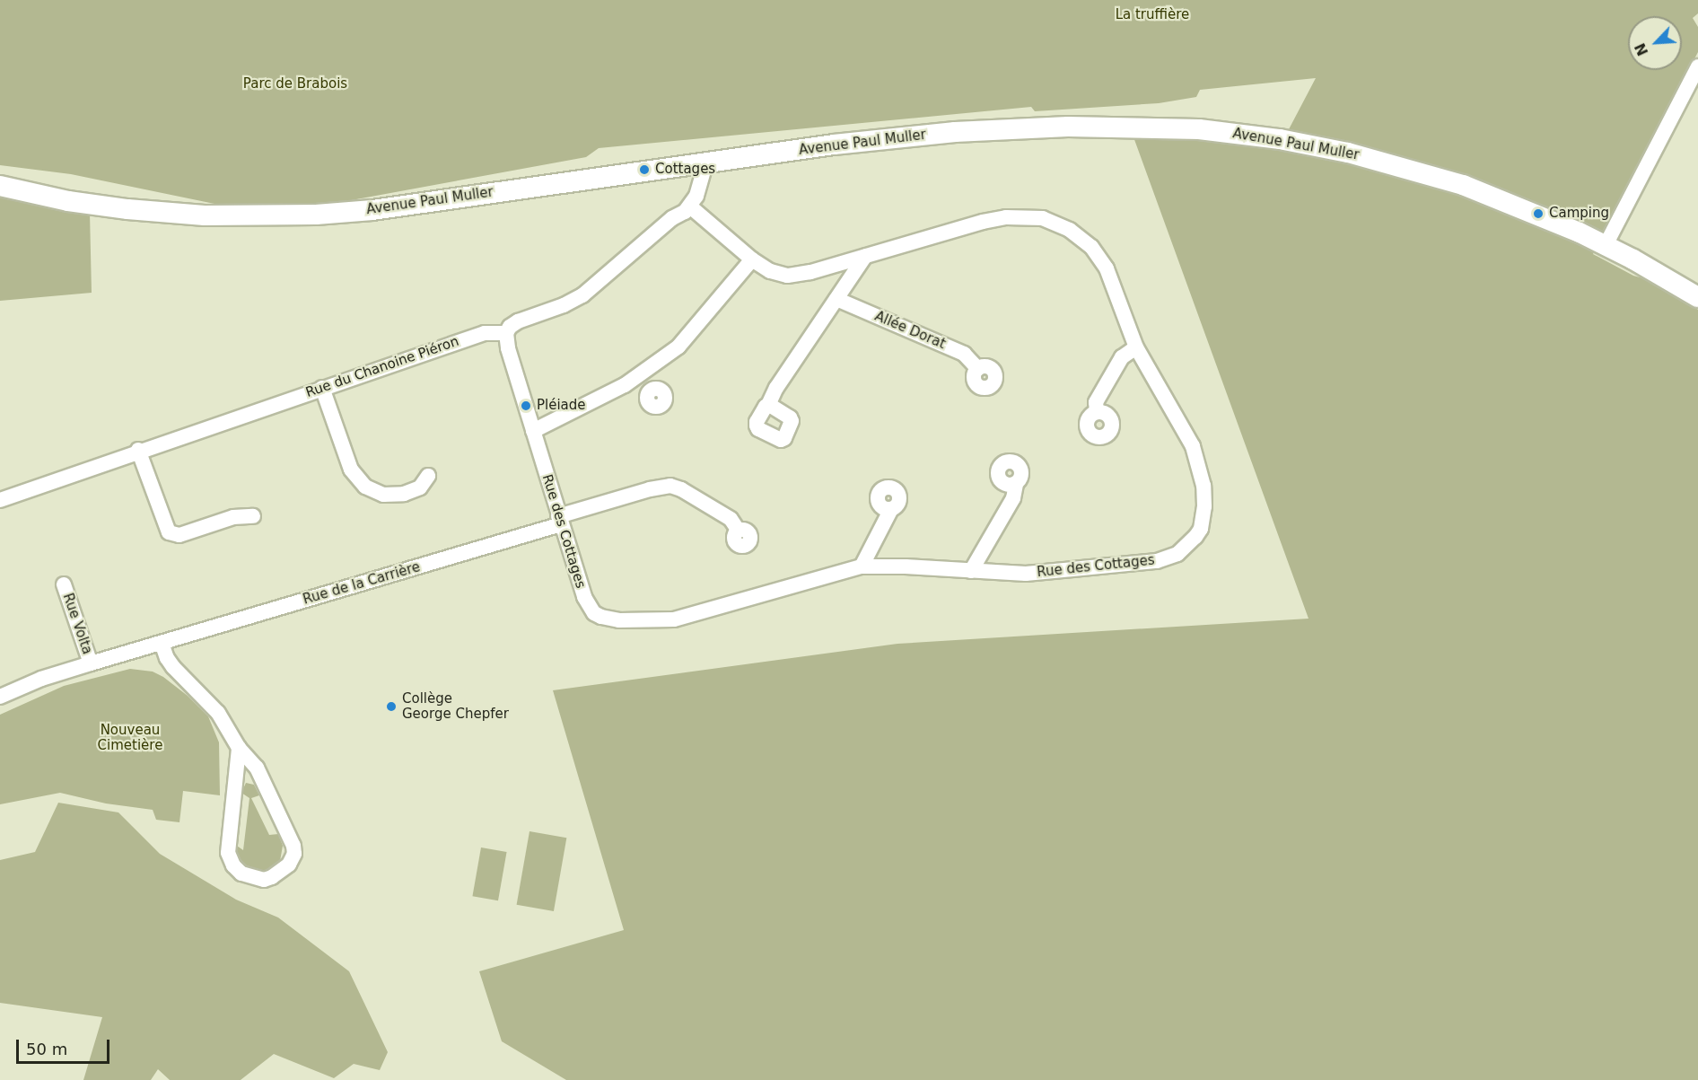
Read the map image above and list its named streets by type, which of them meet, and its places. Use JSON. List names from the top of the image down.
{
  "streets": {
    "main road": ["Avenue Paul Muller"],
    "street": [
      "Allée Dorat",
      "Rue du Chanoine Piéron",
      "Rue des Cottages",
      "Rue de la Carrière",
      "Rue Volta"
    ]
  },
  "crossings": [
    ["Rue du Chanoine Piéron", "Rue des Cottages"],
    ["Rue des Cottages", "Rue de la Carrière"],
    ["Rue de la Carrière", "Rue Volta"]
  ],
  "parks": ["La truffière", "Parc de Brabois", "Nouveau Cimetière"],
  "places": [
    "Cottages",
    "Camping",
    "Pléiade",
    "Collège George Chepfer"
  ],
  "scale_bar": "50 m",
  "north": "bottom left"
}
